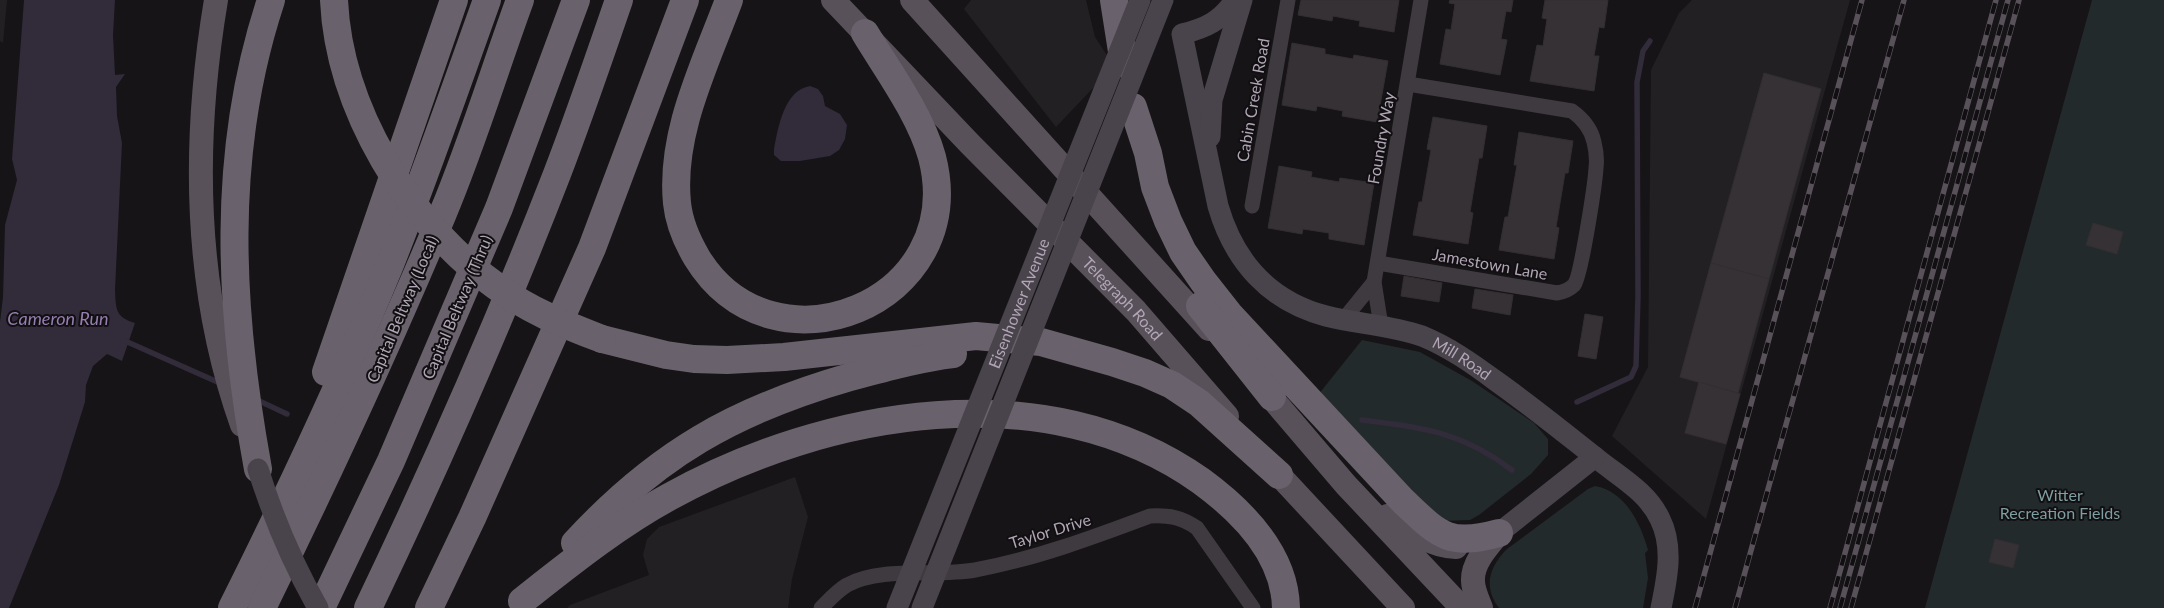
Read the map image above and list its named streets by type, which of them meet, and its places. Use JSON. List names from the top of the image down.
{
  "streets": {
    "highway": ["Capital Beltway (Thru)", "Capital Beltway (Local)"],
    "main road": ["Telegraph Road", "Eisenhower Avenue", "Mill Road"],
    "street": [
      "Cabin Creek Road",
      "Foundry Way",
      "Jamestown Lane",
      "Taylor Drive"
    ]
  },
  "crossings": [
    ["Foundry Way", "Jamestown Lane"],
    ["Foundry Way", "Mill Road"]
  ],
  "water": ["Cameron Run"],
  "parks": ["Witter Recreation Fields"]
}
